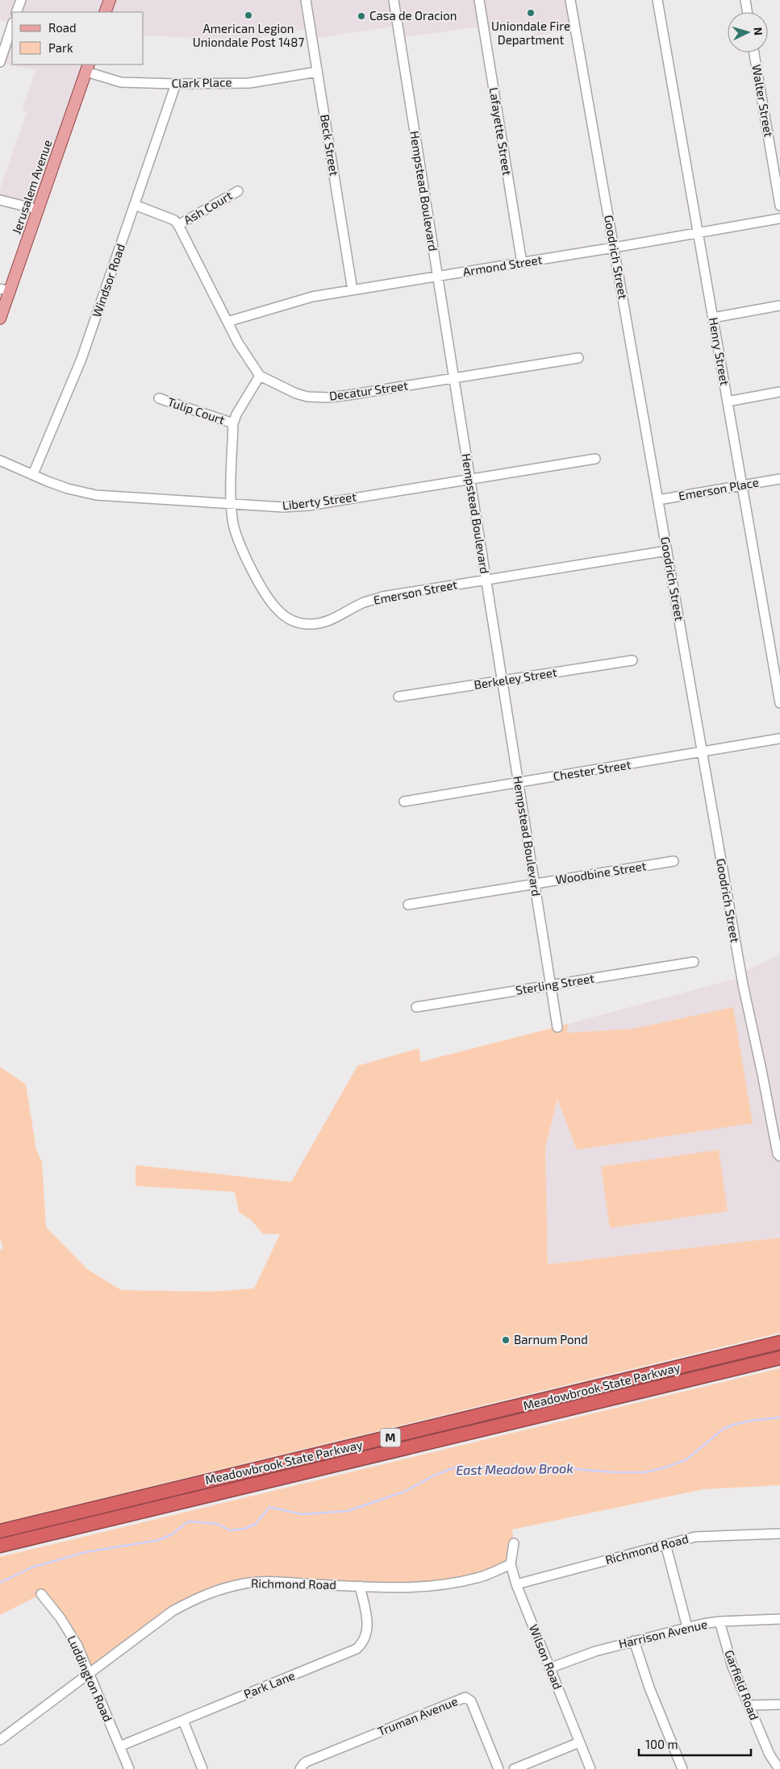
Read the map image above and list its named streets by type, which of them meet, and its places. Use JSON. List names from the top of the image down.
{
  "streets": {
    "highway": ["Meadowbrook State Parkway", "M"],
    "main road": ["Jerusalem Avenue"],
    "street": [
      "Clark Place",
      "Walter Street",
      "Lafayette Street",
      "Beck Street",
      "Hempstead Boulevard",
      "Ash Court",
      "Goodrich Street",
      "Armond Street",
      "Windsor Road",
      "Henry Street",
      "Decatur Street",
      "Tulip Court",
      "Emerson Place",
      "Liberty Street",
      "Emerson Street",
      "Berkeley Street",
      "Chester Street",
      "Woodbine Street",
      "Sterling Street",
      "Richmond Road",
      "Harrison Avenue",
      "Wilson Road",
      "Luddington Road",
      "Park Lane",
      "Garfield Road",
      "Truman Avenue"
    ]
  },
  "crossings": [
    ["Clark Place", "Beck Street"],
    ["Clark Place", "Jerusalem Avenue"],
    ["Clark Place", "Windsor Road"],
    ["Lafayette Street", "Armond Street"],
    ["Beck Street", "Armond Street"],
    ["Hempstead Boulevard", "Armond Street"],
    ["Hempstead Boulevard", "Decatur Street"],
    ["Hempstead Boulevard", "Liberty Street"],
    ["Hempstead Boulevard", "Emerson Street"],
    ["Hempstead Boulevard", "Berkeley Street"],
    ["Hempstead Boulevard", "Chester Street"],
    ["Hempstead Boulevard", "Woodbine Street"],
    ["Hempstead Boulevard", "Sterling Street"],
    ["Goodrich Street", "Armond Street"],
    ["Goodrich Street", "Emerson Place"],
    ["Goodrich Street", "Emerson Street"],
    ["Goodrich Street", "Chester Street"],
    ["Armond Street", "Henry Street"],
    ["Windsor Road", "Liberty Street"],
    ["Henry Street", "Emerson Place"],
    ["Decatur Street", "Emerson Street"],
    ["Tulip Court", "Emerson Street"],
    ["Liberty Street", "Emerson Street"],
    ["Richmond Road", "Wilson Road"],
    ["Richmond Road", "Luddington Road"],
    ["Richmond Road", "Park Lane"],
    ["Harrison Avenue", "Wilson Road"],
    ["Harrison Avenue", "Garfield Road"],
    ["Luddington Road", "Park Lane"]
  ],
  "water": ["East Meadow Brook"],
  "places": [
    "Uniondale Fire Department",
    "American Legion Uniondale Post 1487",
    "Casa de Oracion",
    "Barnum Pond"
  ],
  "legend": ["Road", "Park"],
  "scale_bar": "100 m",
  "north": "right"
}
